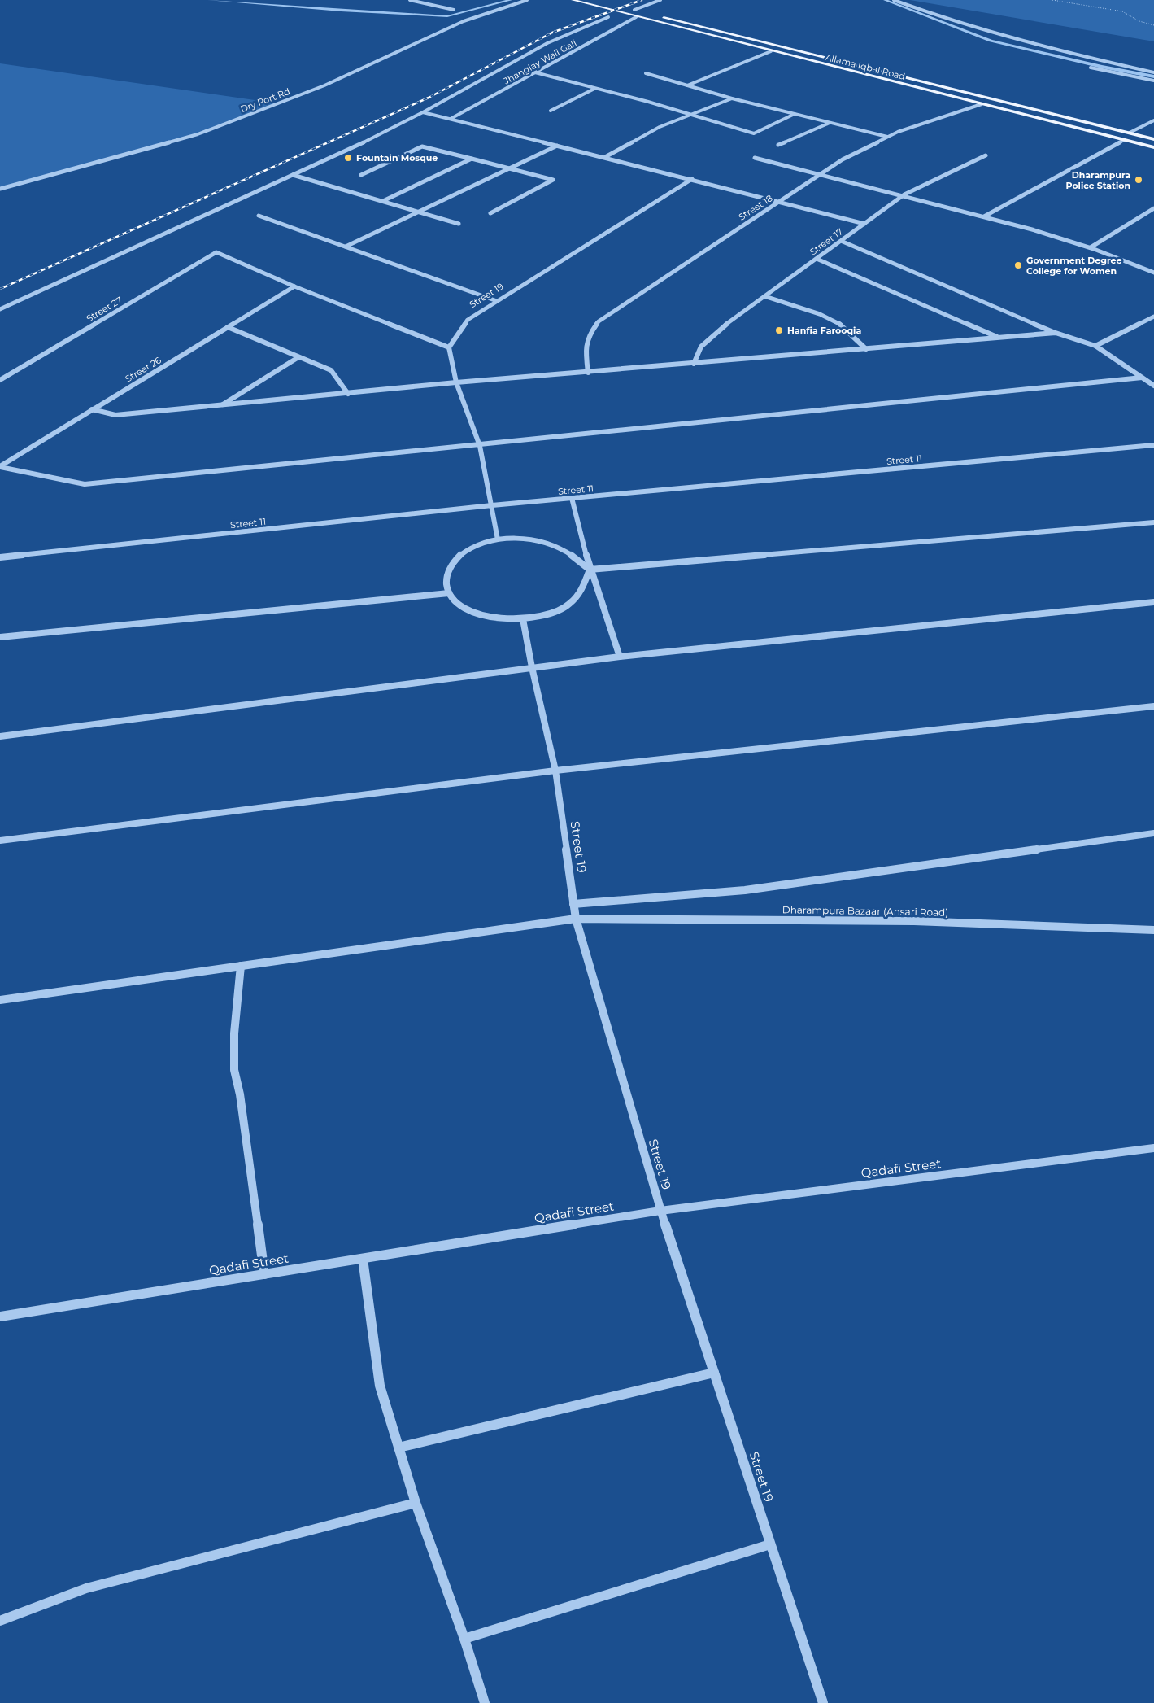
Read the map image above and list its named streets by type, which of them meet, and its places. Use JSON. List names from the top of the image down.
{
  "streets": {
    "main road": ["Allama Iqbal Road"],
    "street": [
      "Jhanglay Wali Gali",
      "Dry Port Rd",
      "Street 18",
      "Street 17",
      "Street 19",
      "Street 27",
      "Street 26",
      "Street 11",
      "Dharampura Bazaar (Ansari Road)",
      "Qadafi Street"
    ]
  },
  "crossings": [
    ["Jhanglay Wali Gali", "Allama Iqbal Road"],
    ["Allama Iqbal Road", "Street 18"],
    ["Street 19", "Dharampura Bazaar (Ansari Road)"],
    ["Street 19", "Qadafi Street"],
    ["Street 27", "Street 26"]
  ],
  "places": [
    "Fountain Mosque",
    "Dharampura Police Station",
    "Government Degree College for Women",
    "Hanfia Farooqia"
  ]
}
